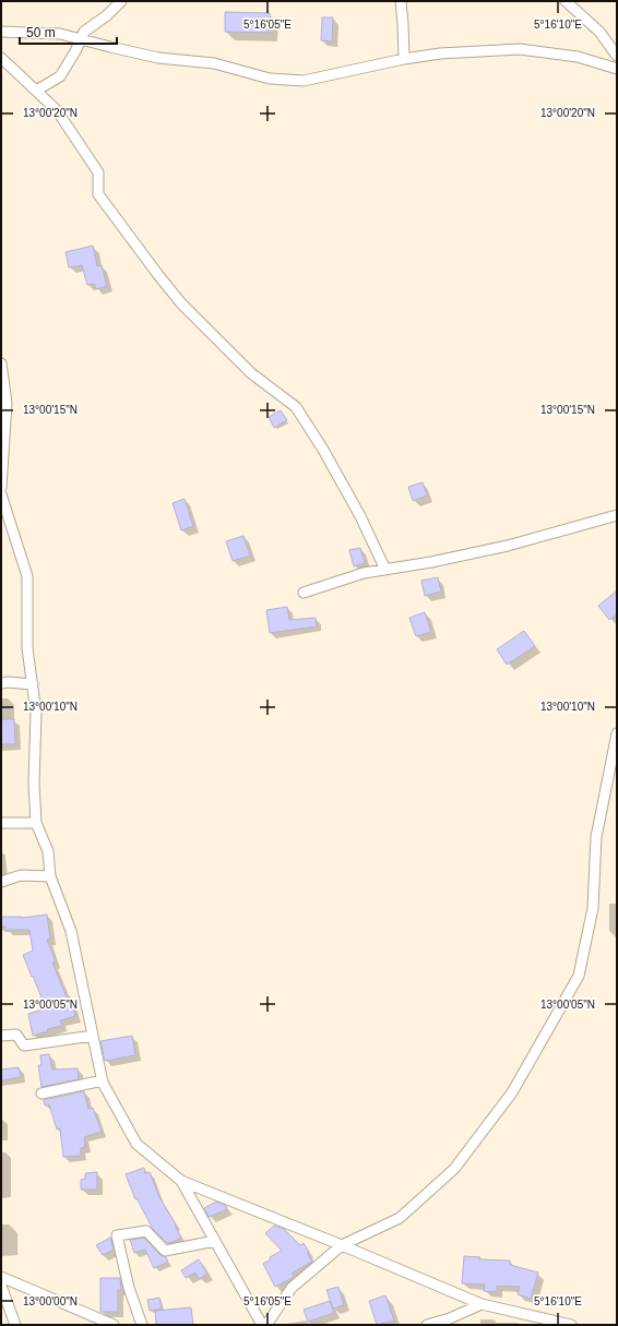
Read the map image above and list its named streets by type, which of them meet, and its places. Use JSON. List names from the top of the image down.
{
  "scale_bar": "50 m",
  "coordinates": [
    "5°16'05\"E",
    "5°16'10\"E",
    "13°00'20\"N",
    "13°00'15\"N",
    "13°00'10\"N",
    "13°00'05\"N",
    "13°00'00\"N"
  ]
}
